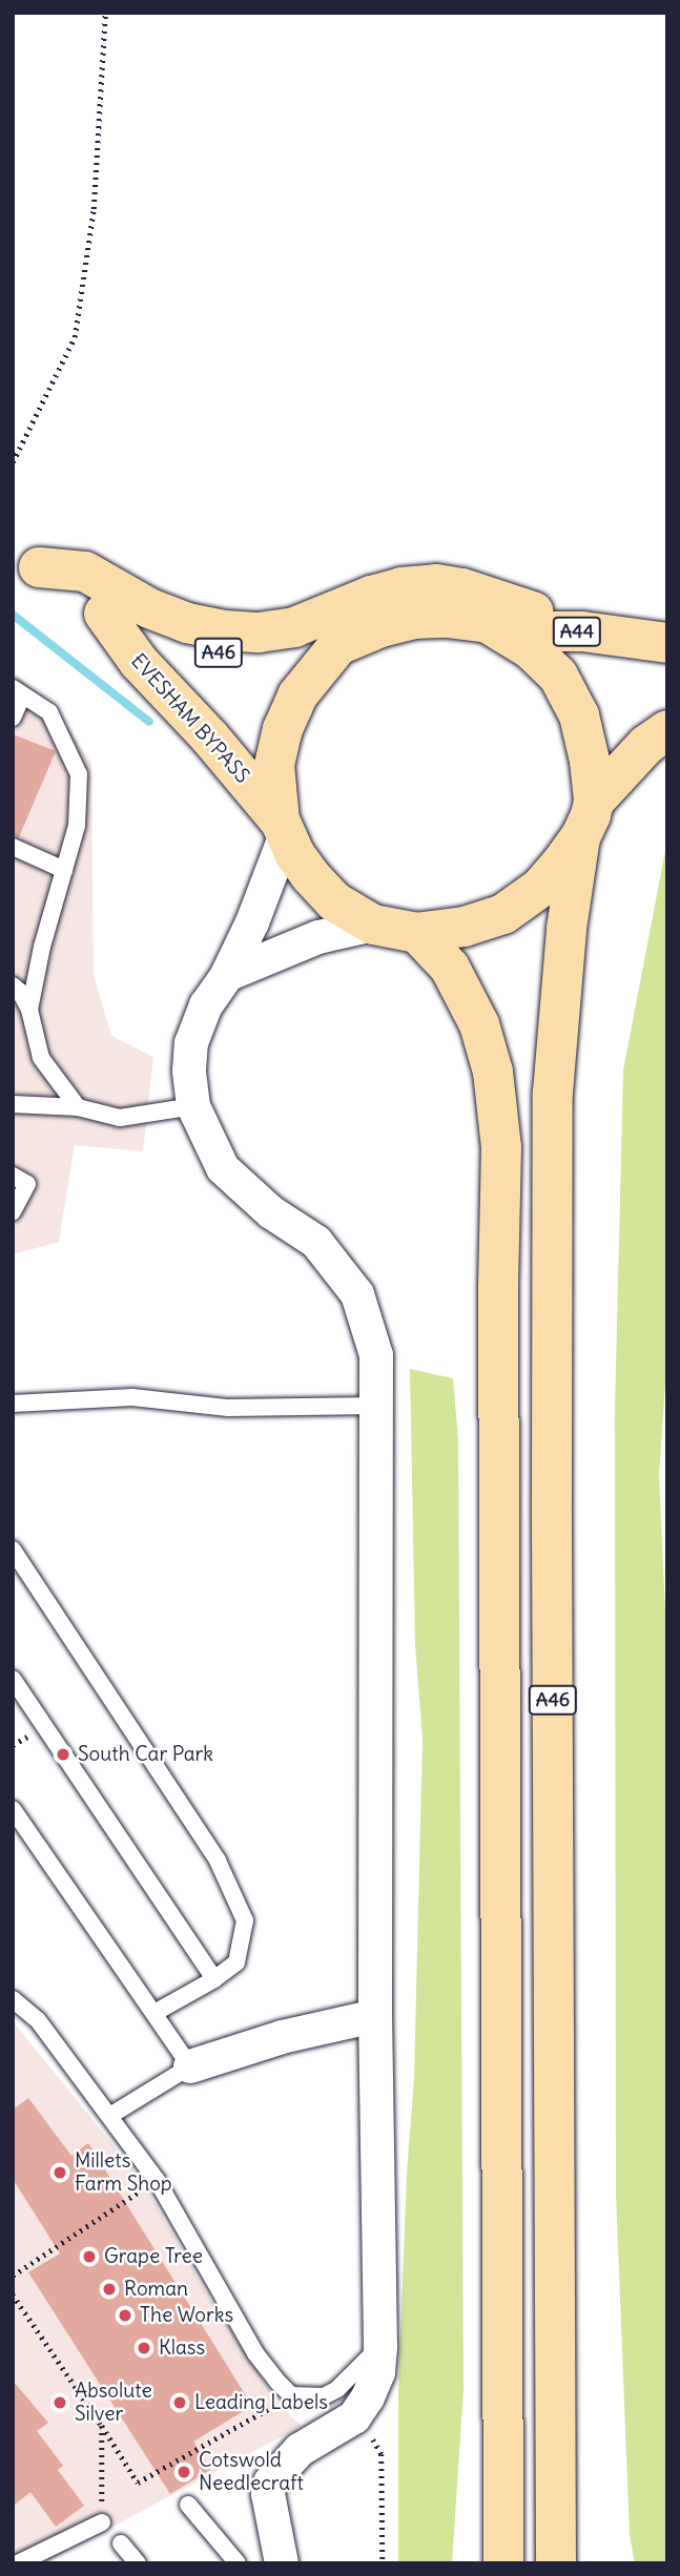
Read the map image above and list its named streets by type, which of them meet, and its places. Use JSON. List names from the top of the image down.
{
  "streets": {
    "highway": ["A44", "A46", "EVESHAM BYPASS"]
  },
  "crossings": [
    ["A44", "EVESHAM BYPASS"]
  ],
  "places": [
    "South Car Park",
    "Millets Farm Shop",
    "Grape Tree",
    "Roman",
    "The Works",
    "Klass",
    "Absolute Silver",
    "Leading Labels",
    "Cotswold Needlecraft"
  ]
}
